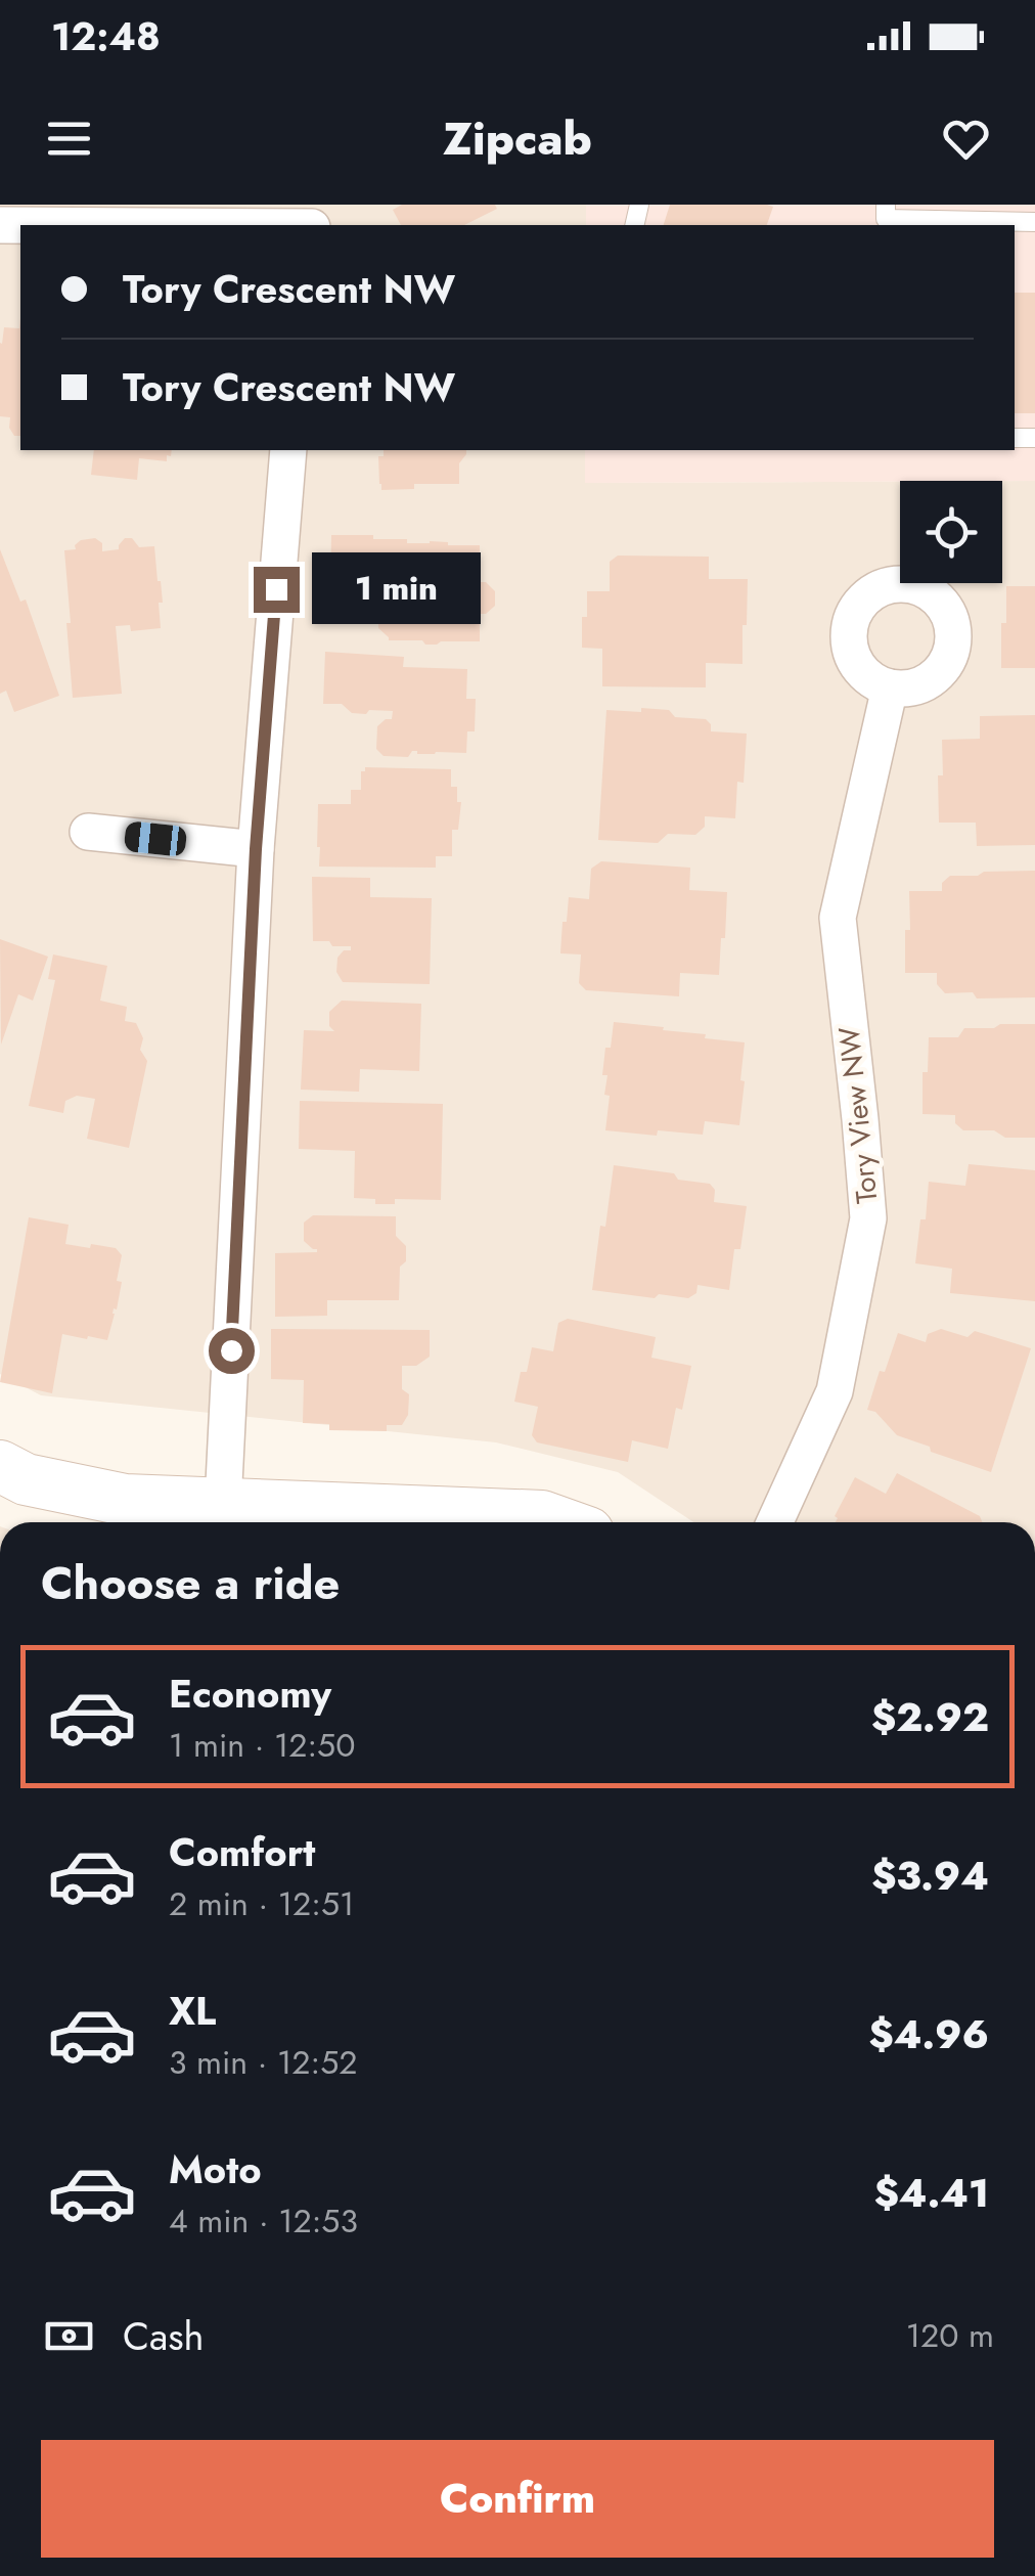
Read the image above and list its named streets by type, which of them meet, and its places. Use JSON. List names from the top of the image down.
{
  "streets": {
    "street": ["Tory View NW"]
  },
  "page": {
    "status": "12:48",
    "header": "Zipcab",
    "banner": ["Tory Crescent NW", "Tory Crescent NW"],
    "bubble": "1 min",
    "heading": "Choose a ride",
    "list": [
      {
        "name": "Economy",
        "note": "1 min · 12:50",
        "value": "$2.92"
      },
      {
        "name": "Comfort",
        "note": "2 min · 12:51",
        "value": "$3.94"
      },
      {
        "name": "XL",
        "note": "3 min · 12:52",
        "value": "$4.96"
      },
      {
        "name": "Moto",
        "note": "4 min · 12:53",
        "value": "$4.41"
      }
    ],
    "pay": ["Cash", "120 m"],
    "buttons": "Confirm"
  }
}
